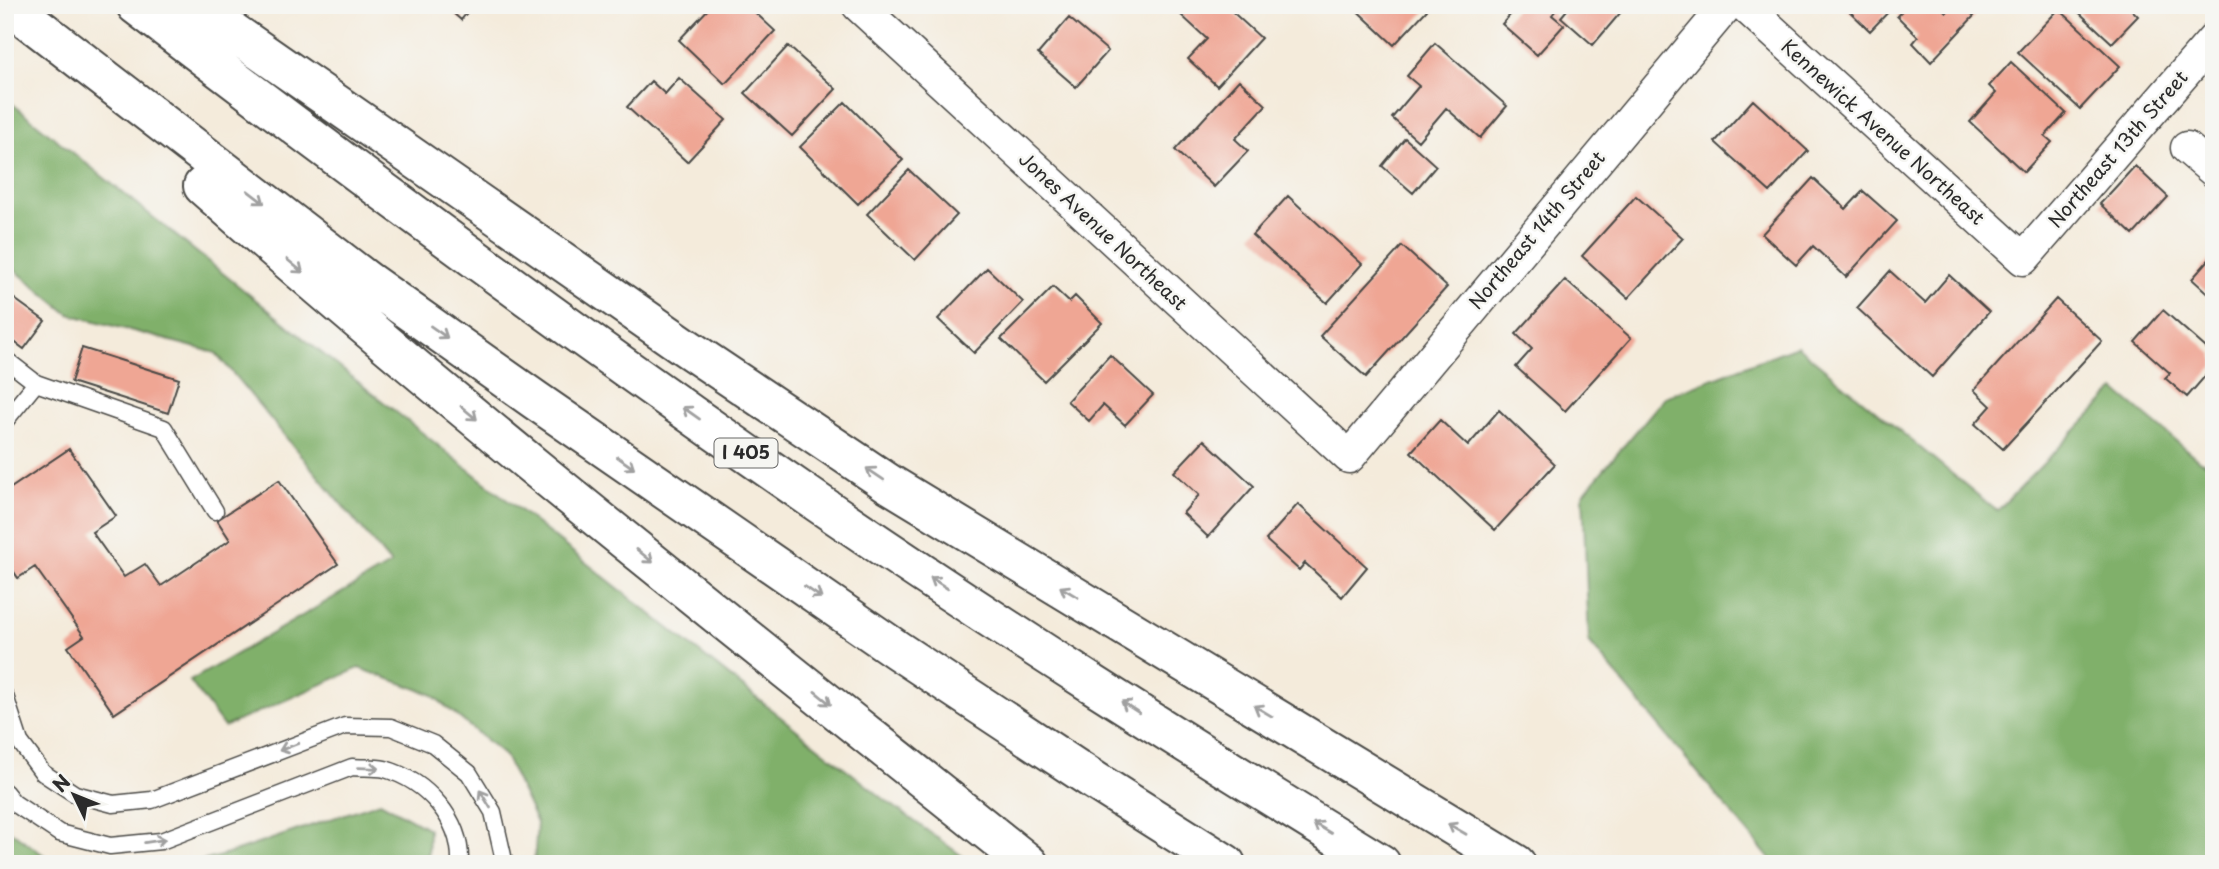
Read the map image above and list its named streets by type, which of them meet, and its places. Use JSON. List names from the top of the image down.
{
  "streets": {
    "highway": ["I 405"],
    "street": [
      "Kennewick Avenue Northeast",
      "Northeast 13th Street",
      "Northeast 14th Street",
      "Jones Avenue Northeast"
    ]
  },
  "crossings": [
    ["Kennewick Avenue Northeast", "Northeast 13th Street"],
    ["Northeast 14th Street", "Jones Avenue Northeast"]
  ],
  "north": "top left"
}
